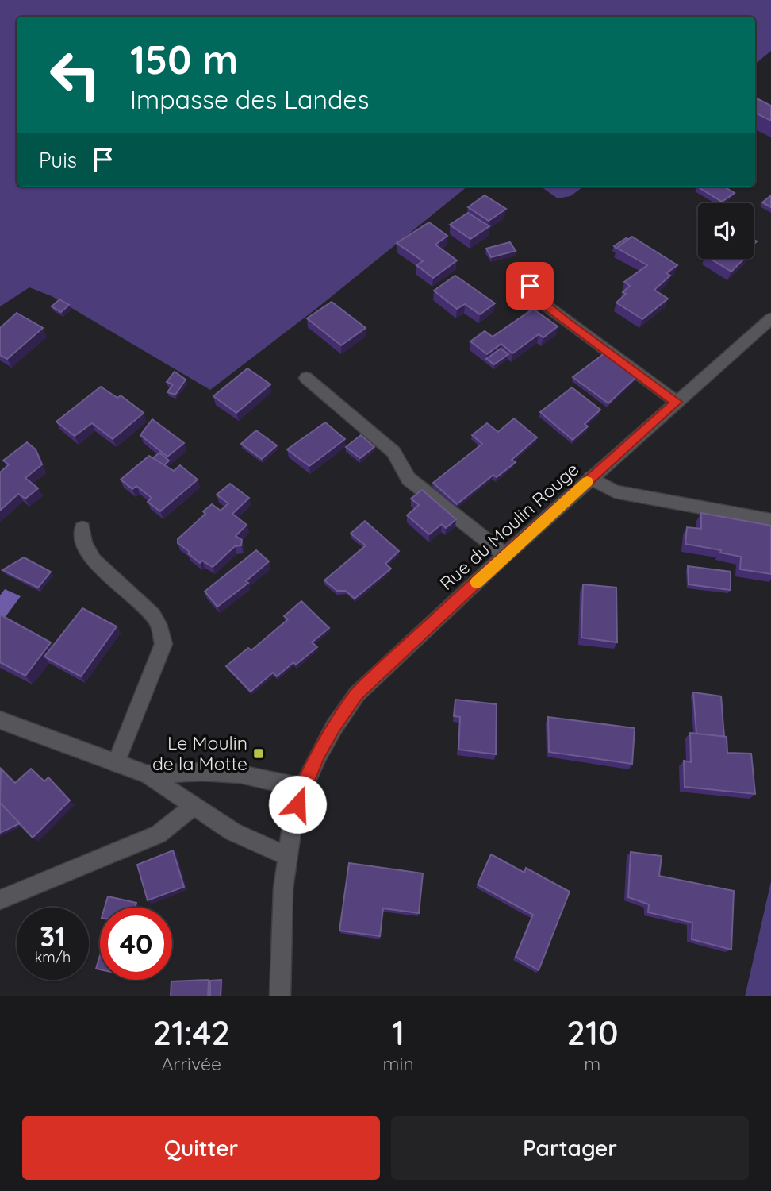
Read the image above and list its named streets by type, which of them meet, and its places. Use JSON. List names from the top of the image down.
{
  "streets": {
    "street": ["Rue du Moulin Rouge"]
  },
  "places": {
    "transit": ["Le Moulin de la Motte"]
  },
  "page": {
    "turn": ["150 m", "Impasse des Landes"],
    "then": "Puis",
    "speed": "31 km/h",
    "limit": "40",
    "eta": [
      "21:42",
      "Arrivée",
      "1",
      "min",
      "210",
      "m"
    ],
    "buttons": ["Quitter", "Partager"]
  }
}
